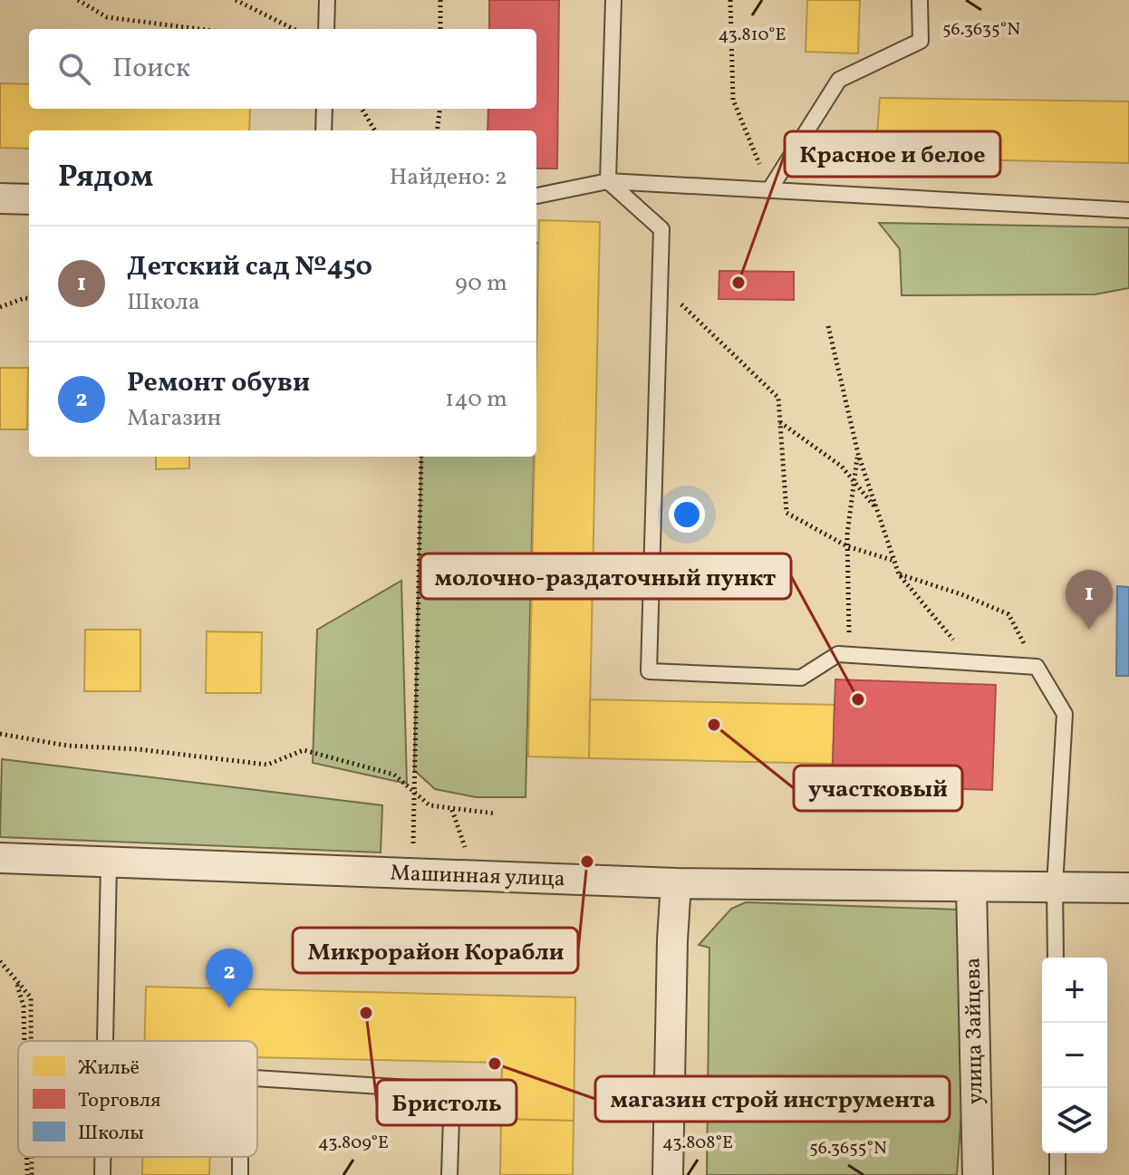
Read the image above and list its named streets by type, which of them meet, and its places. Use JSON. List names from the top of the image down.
{
  "streets": {
    "street": ["Машинная улица", "улица Зайцева"]
  },
  "crossings": [
    ["Машинная улица", "улица Зайцева"]
  ],
  "places": [
    "Красное и белое",
    "молочно-раздаточный пункт",
    "участковый",
    "Микрорайон Корабли",
    "Бристоль",
    "магазин строй инструмента"
  ],
  "legend": ["Жильё", "Торговля", "Школы"],
  "page": {
    "search": "Поиск",
    "heading": ["Рядом", "Найдено: 2"],
    "list": [
      {
        "mark": "1",
        "name": "Детский сад №450",
        "note": "Школа",
        "value": "90 m"
      },
      {
        "mark": "2",
        "name": "Ремонт обуви",
        "note": "Магазин",
        "value": "140 m"
      }
    ],
    "pins": ["1", "2"],
    "map_buttons": ["+", "−"]
  },
  "coordinates": [
    "56.3635°N",
    "43.810°E",
    "43.809°E",
    "43.808°E",
    "56.3655°N"
  ]
}
